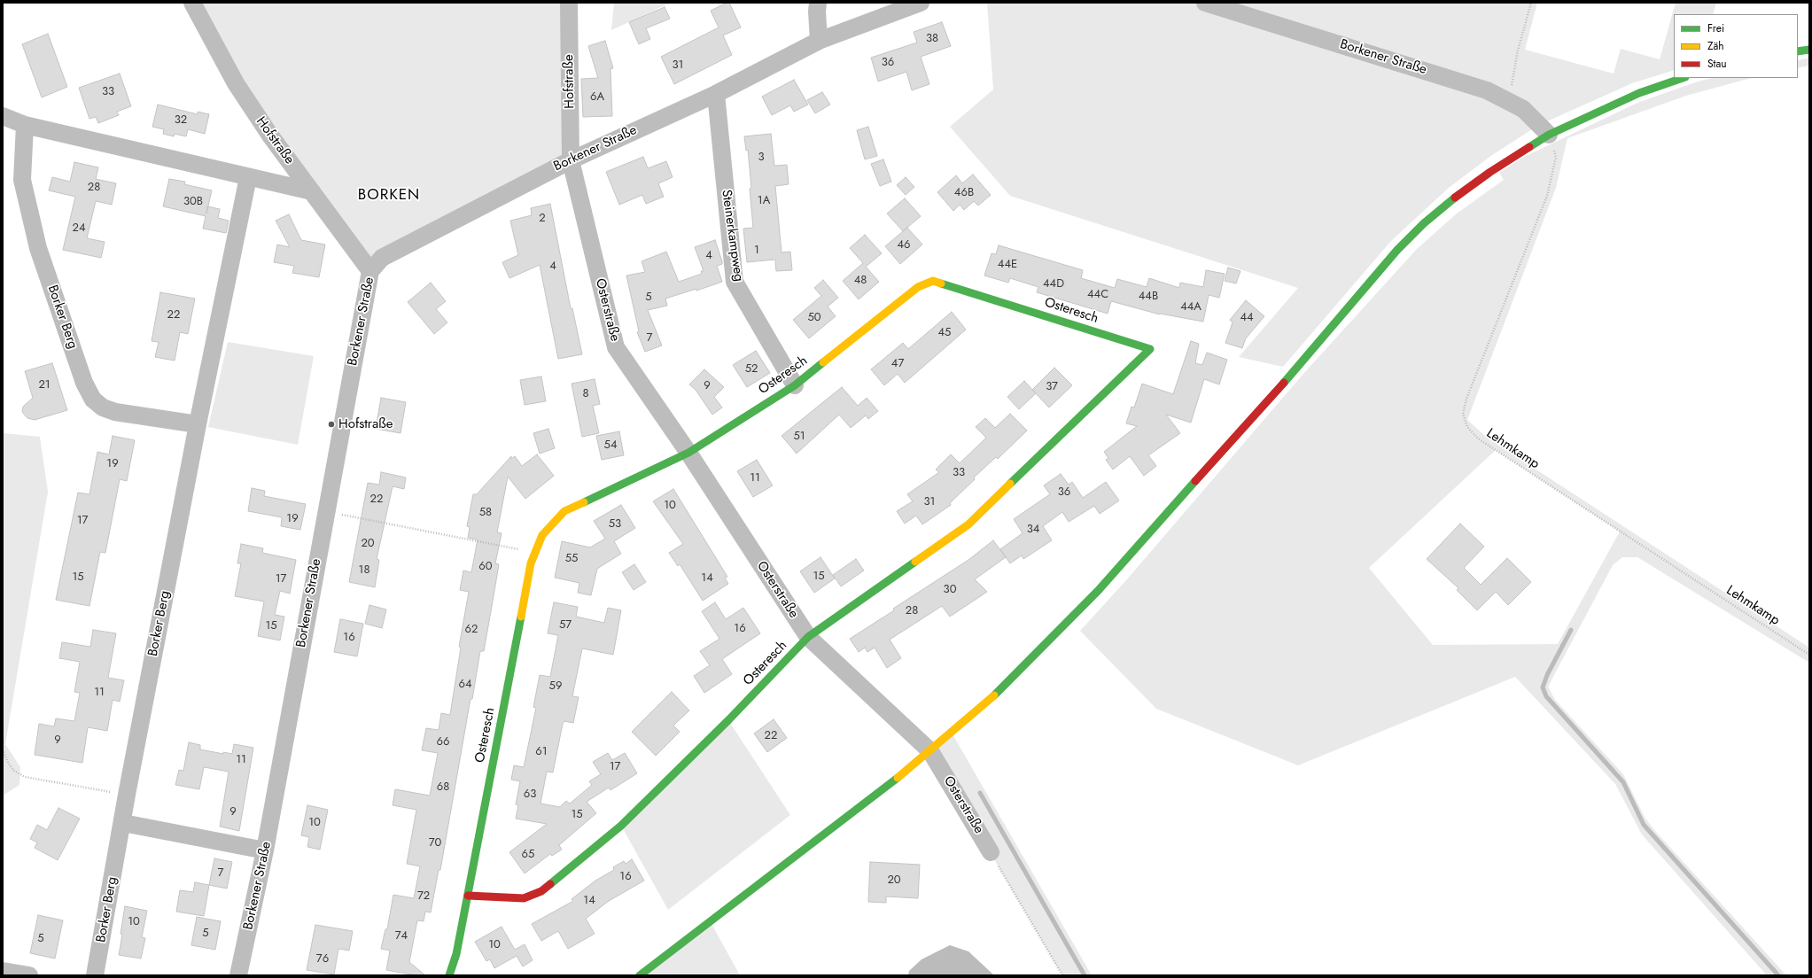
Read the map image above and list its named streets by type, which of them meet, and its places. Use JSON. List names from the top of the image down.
{
  "streets": {
    "street": [
      "Borkener Straße",
      "Hofstraße",
      "Steinerkampweg",
      "Osterstraße",
      "Osteresch",
      "Borker Berg"
    ],
    "path": ["Lehmkamp"]
  },
  "crossings": [
    ["Borkener Straße", "Hofstraße"],
    ["Borkener Straße", "Steinerkampweg"],
    ["Borkener Straße", "Osterstraße"],
    ["Borkener Straße", "Lehmkamp"],
    ["Hofstraße", "Osterstraße"],
    ["Steinerkampweg", "Osteresch"],
    ["Osterstraße", "Osteresch"]
  ],
  "districts": ["BORKEN"],
  "places": ["Hofstraße"],
  "house_numbers": [
    "38",
    "36",
    "31",
    "33",
    "6A",
    "32",
    "3",
    "28",
    "46B",
    "1A",
    "30B",
    "2",
    "24",
    "46",
    "1",
    "4",
    "44E",
    "4",
    "48",
    "44D",
    "44C",
    "44B",
    "5",
    "44A",
    "22",
    "50",
    "44",
    "45",
    "7",
    "47",
    "52",
    "21",
    "9",
    "37",
    "8",
    "51",
    "54",
    "19",
    "33",
    "11",
    "36",
    "22",
    "31",
    "10",
    "58",
    "19",
    "17",
    "53",
    "34",
    "20",
    "55",
    "60",
    "18",
    "15",
    "15",
    "14",
    "17",
    "30",
    "28",
    "57",
    "15",
    "16",
    "62",
    "16",
    "64",
    "59",
    "11",
    "22",
    "9",
    "66",
    "61",
    "11",
    "17",
    "68",
    "63",
    "9",
    "15",
    "10",
    "70",
    "65",
    "7",
    "16",
    "20",
    "72",
    "14",
    "10",
    "5",
    "74",
    "5",
    "10",
    "76"
  ],
  "legend": ["Frei", "Zäh", "Stau"]
}
